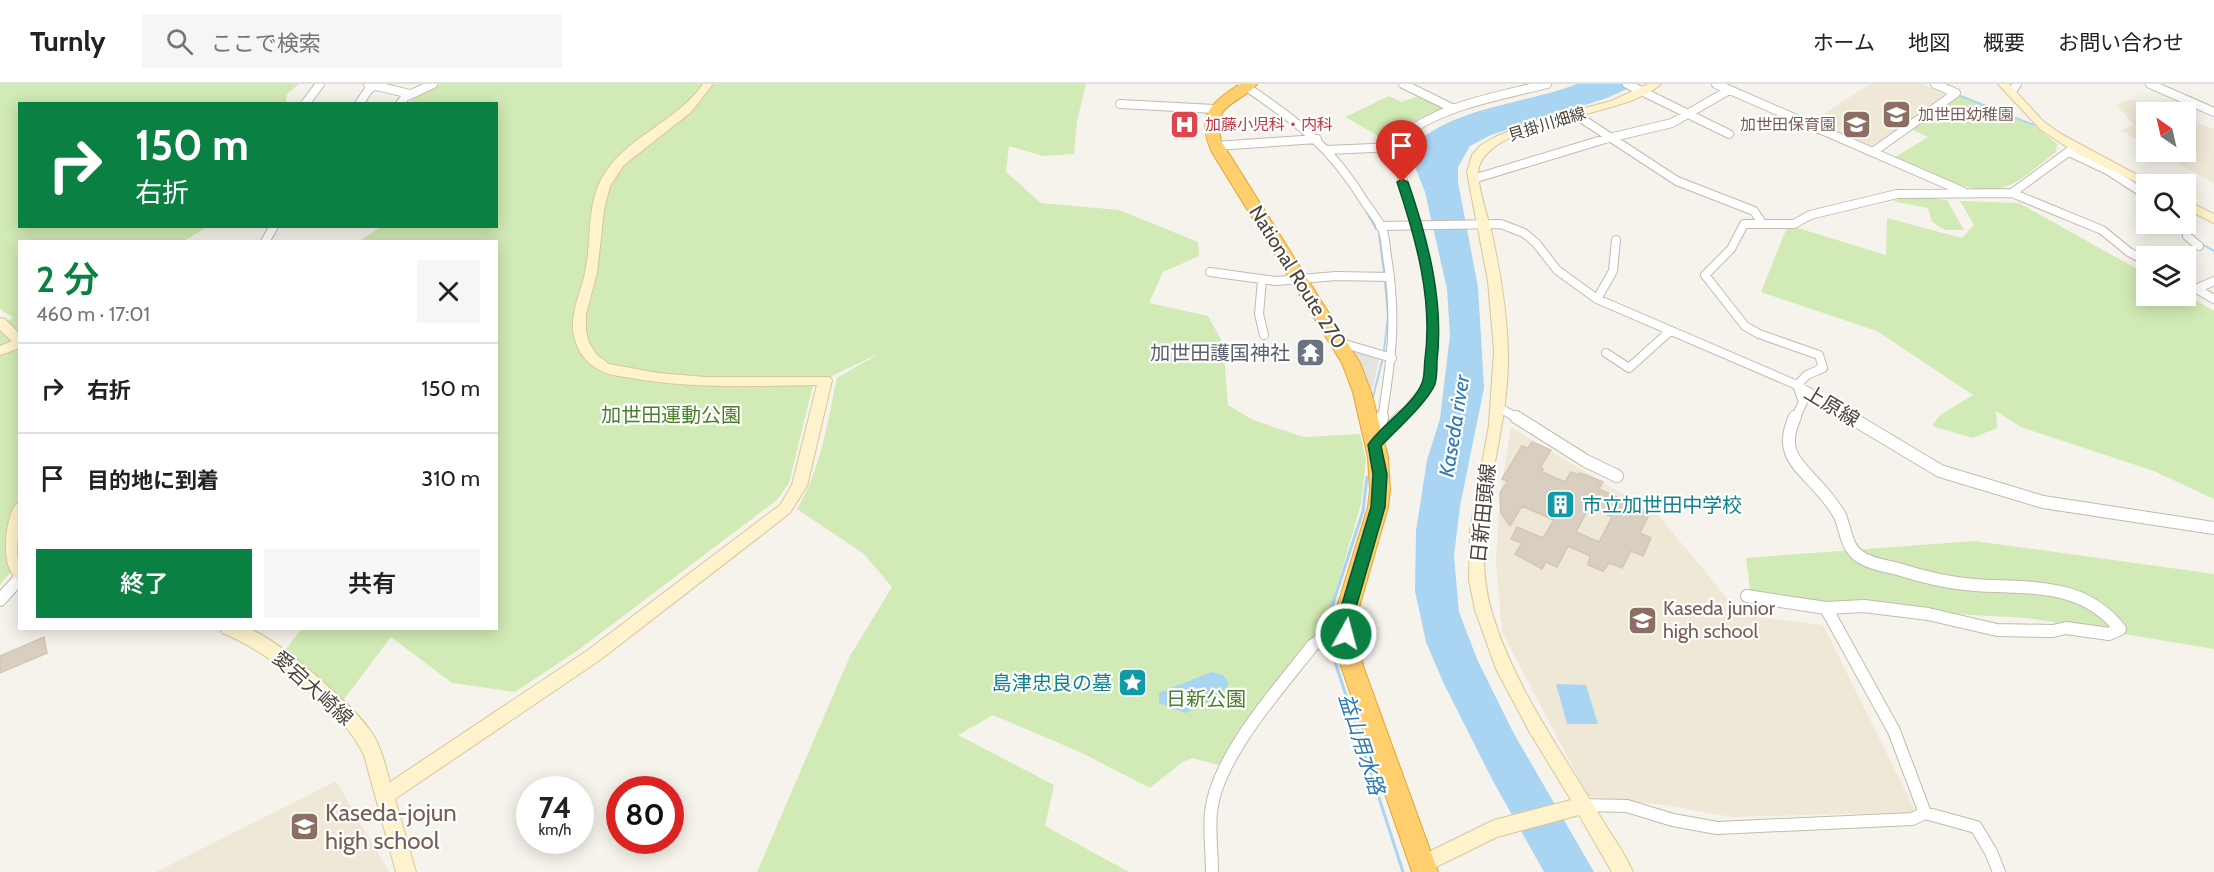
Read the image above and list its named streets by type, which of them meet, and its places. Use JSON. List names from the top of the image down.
{
  "streets": {
    "highway": ["National Route 270"],
    "street": [
      "貝掛川畑線",
      "上原線",
      "日新田頭線",
      "愛宕大崎線"
    ]
  },
  "crossings": [
    ["貝掛川畑線", "上原線"],
    ["貝掛川畑線", "日新田頭線"],
    ["上原線", "日新田頭線"]
  ],
  "water": ["Kaseda river", "益山用水路"],
  "parks": ["加世田運動公園", "日新公園"],
  "places": {
    "school or university": [
      "加世田幼稚園",
      "加世田保育園",
      "Kaseda junior high school",
      "Kaseda-jojun high school"
    ],
    "hospital": ["加藤小児科・内科"],
    "temple": ["加世田護国神社"],
    "building": ["市立加世田中学校"],
    "place": ["島津忠良の墓"]
  },
  "north": "top left",
  "page": {
    "header": "Turnly",
    "search": "ここで検索",
    "nav": [
      "ホーム",
      "地図",
      "概要",
      "お問い合わせ"
    ],
    "turn": ["150 m", "右折"],
    "heading": ["2 分", "460 m · 17:01"],
    "list": [
      {
        "name": "右折",
        "value": "150 m"
      },
      {
        "name": "目的地に到着",
        "value": "310 m"
      }
    ],
    "buttons": ["終了", "共有"],
    "speed": "74 km/h",
    "limit": "80"
  }
}
